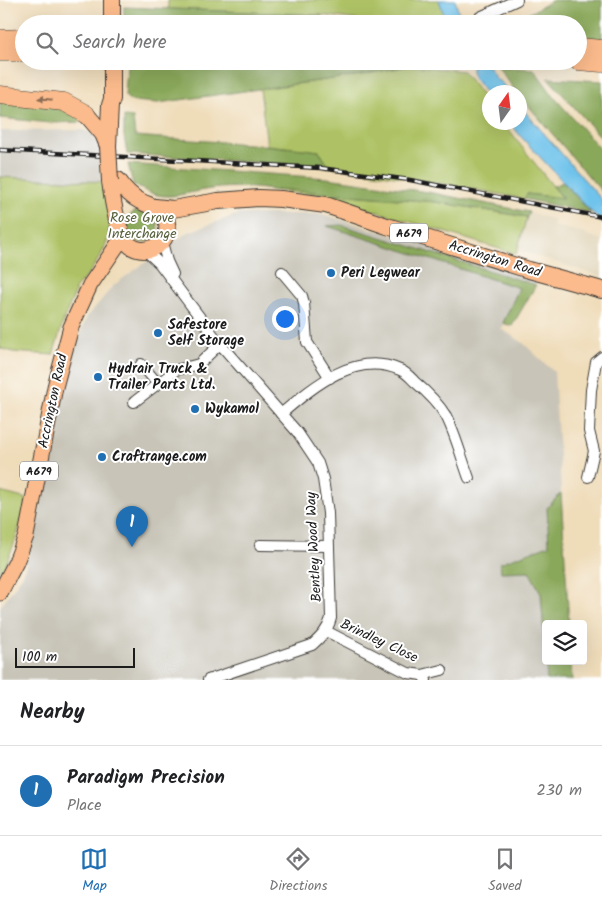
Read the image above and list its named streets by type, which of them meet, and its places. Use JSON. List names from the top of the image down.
{
  "streets": {
    "highway": ["A679", "Accrington Road"],
    "street": ["Bentley Wood Way", "Brindley Close"]
  },
  "crossings": [
    ["A679", "Accrington Road"],
    ["A679", "Bentley Wood Way"],
    ["Accrington Road", "Bentley Wood Way"],
    ["Bentley Wood Way", "Brindley Close"]
  ],
  "parks": ["Rose Grove Interchange"],
  "places": [
    "Peri Legwear",
    "Safestore Self Storage",
    "Hydrair Truck & Trailer Parts Ltd.",
    "Wykamol",
    "Craftrange.com"
  ],
  "scale_bar": "100 m",
  "north": "top",
  "page": {
    "search": "Search here",
    "pins": "1",
    "scale": "100 m",
    "heading": "Nearby",
    "list": [
      {
        "mark": "1",
        "name": "Paradigm Precision",
        "note": "Place",
        "value": "230 m"
      }
    ],
    "nav": ["Map", "Directions", "Saved"]
  }
}
